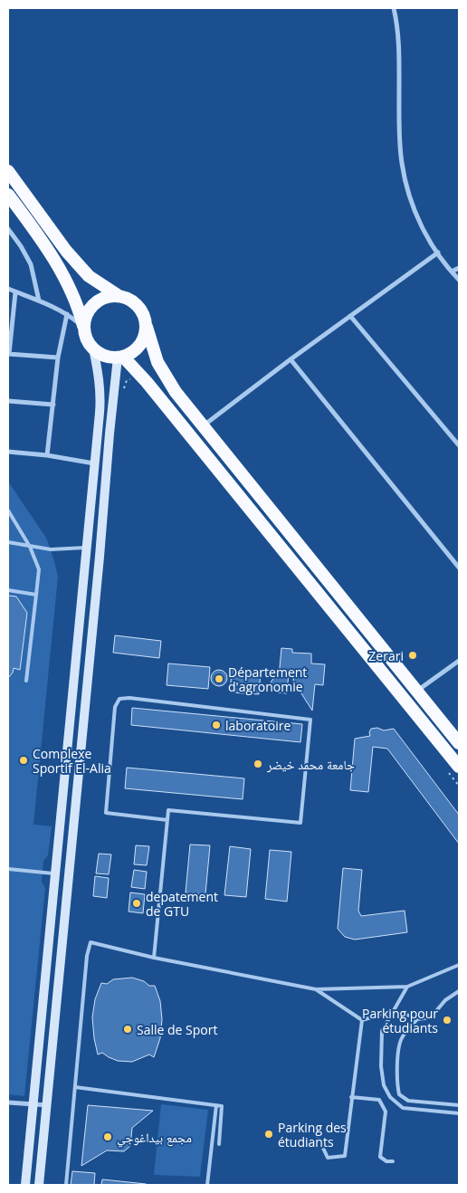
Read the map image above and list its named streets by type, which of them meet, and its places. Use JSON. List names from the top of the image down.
{
  "places": [
    "Zerari",
    "Département d'agronomie",
    "laboratoire",
    "Complexe Sportif El-Alia",
    "جامعة محمد خيضر",
    "depatement de GTU",
    "Parking pour étudiants",
    "Salle de Sport",
    "Parking des étudiants",
    "مجمع بيداغوجي"
  ]
}
